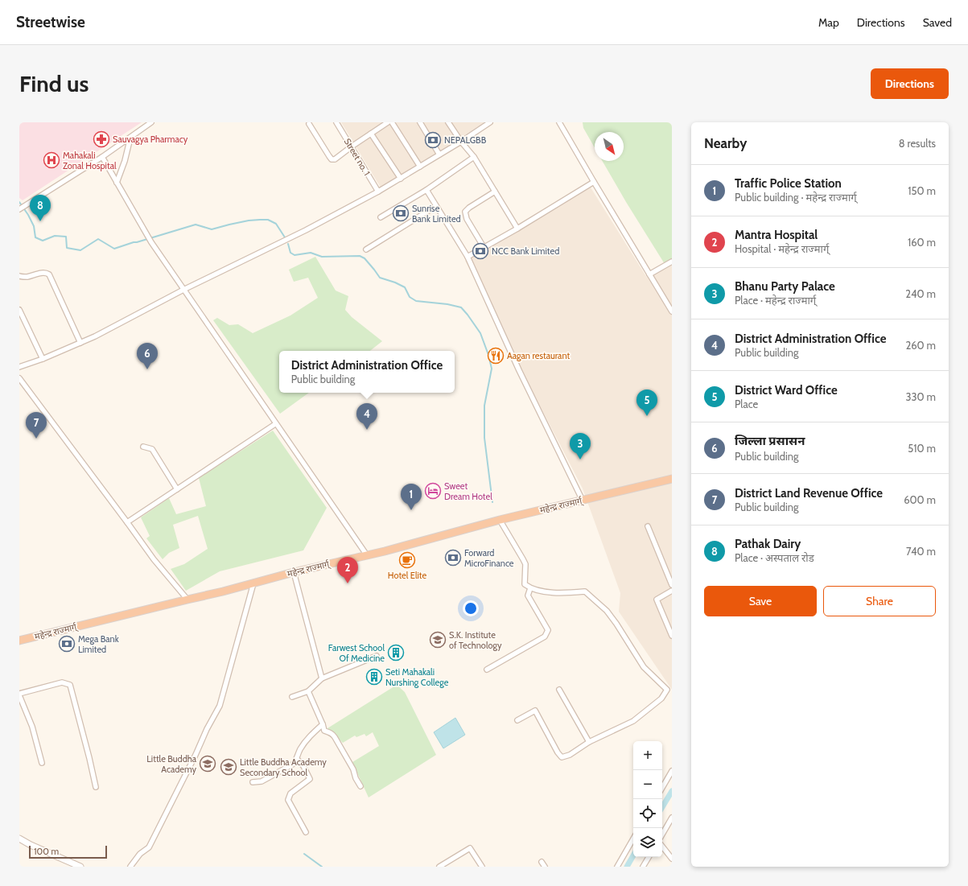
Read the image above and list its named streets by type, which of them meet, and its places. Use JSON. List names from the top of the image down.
{
  "streets": {
    "highway": ["महेन्द्र राज्मार्ग्"],
    "street": ["Street no. 1"]
  },
  "places": {
    "pharmacy": ["Sauvagya Pharmacy"],
    "bank": [
      "NEPALGBB",
      "Sunrise Bank Limited",
      "NCC Bank Limited",
      "Forward MicroFinance",
      "Mega Bank Limited"
    ],
    "hospital": ["Mahakali Zonal Hospital"],
    "restaurant": ["Aagan restaurant"],
    "hotel": ["Sweet Dream Hotel"],
    "cafe": ["Hotel Elite"],
    "school or university": ["S.K. Institute of Technology", "Little Buddha Academy", "Little Buddha Academy Secondary School"],
    "building": ["Farwest School Of Medicine", "Seti Mahakali Nurshing College"]
  },
  "scale_bar": "100 m",
  "north": "bottom right",
  "page": {
    "header": "Streetwise",
    "nav": ["Map", "Directions", "Saved"],
    "buttons": [
      "Directions",
      ["Save", "Share"]
    ],
    "title": "Find us",
    "heading": ["Nearby", "8 results"],
    "list": [
      {
        "mark": "1",
        "name": "Traffic Police Station",
        "note": "Public building · महेन्द्र राज्मार्ग्",
        "value": "150 m"
      },
      {
        "mark": "2",
        "name": "Mantra Hospital",
        "note": "Hospital · महेन्द्र राज्मार्ग्",
        "value": "160 m"
      },
      {
        "mark": "3",
        "name": "Bhanu Party Palace",
        "note": "Place · महेन्द्र राज्मार्ग्",
        "value": "240 m"
      },
      {
        "mark": "4",
        "name": "District Administration Office",
        "note": "Public building",
        "value": "260 m"
      },
      {
        "mark": "5",
        "name": "District Ward Office",
        "note": "Place",
        "value": "330 m"
      },
      {
        "mark": "6",
        "name": "जिल्ला प्रसासन",
        "note": "Public building",
        "value": "510 m"
      },
      {
        "mark": "7",
        "name": "District Land Revenue Office",
        "note": "Public building",
        "value": "600 m"
      },
      {
        "mark": "8",
        "name": "Pathak Dairy",
        "note": "Place · अस्पताल रोड",
        "value": "740 m"
      }
    ],
    "pins": [
      "8",
      "6",
      "5",
      "4",
      "7",
      "3",
      "1",
      "2"
    ],
    "popup": ["District Administration Office", "Public building"],
    "map_buttons": ["+", "−"],
    "scale": "100 m"
  }
}
